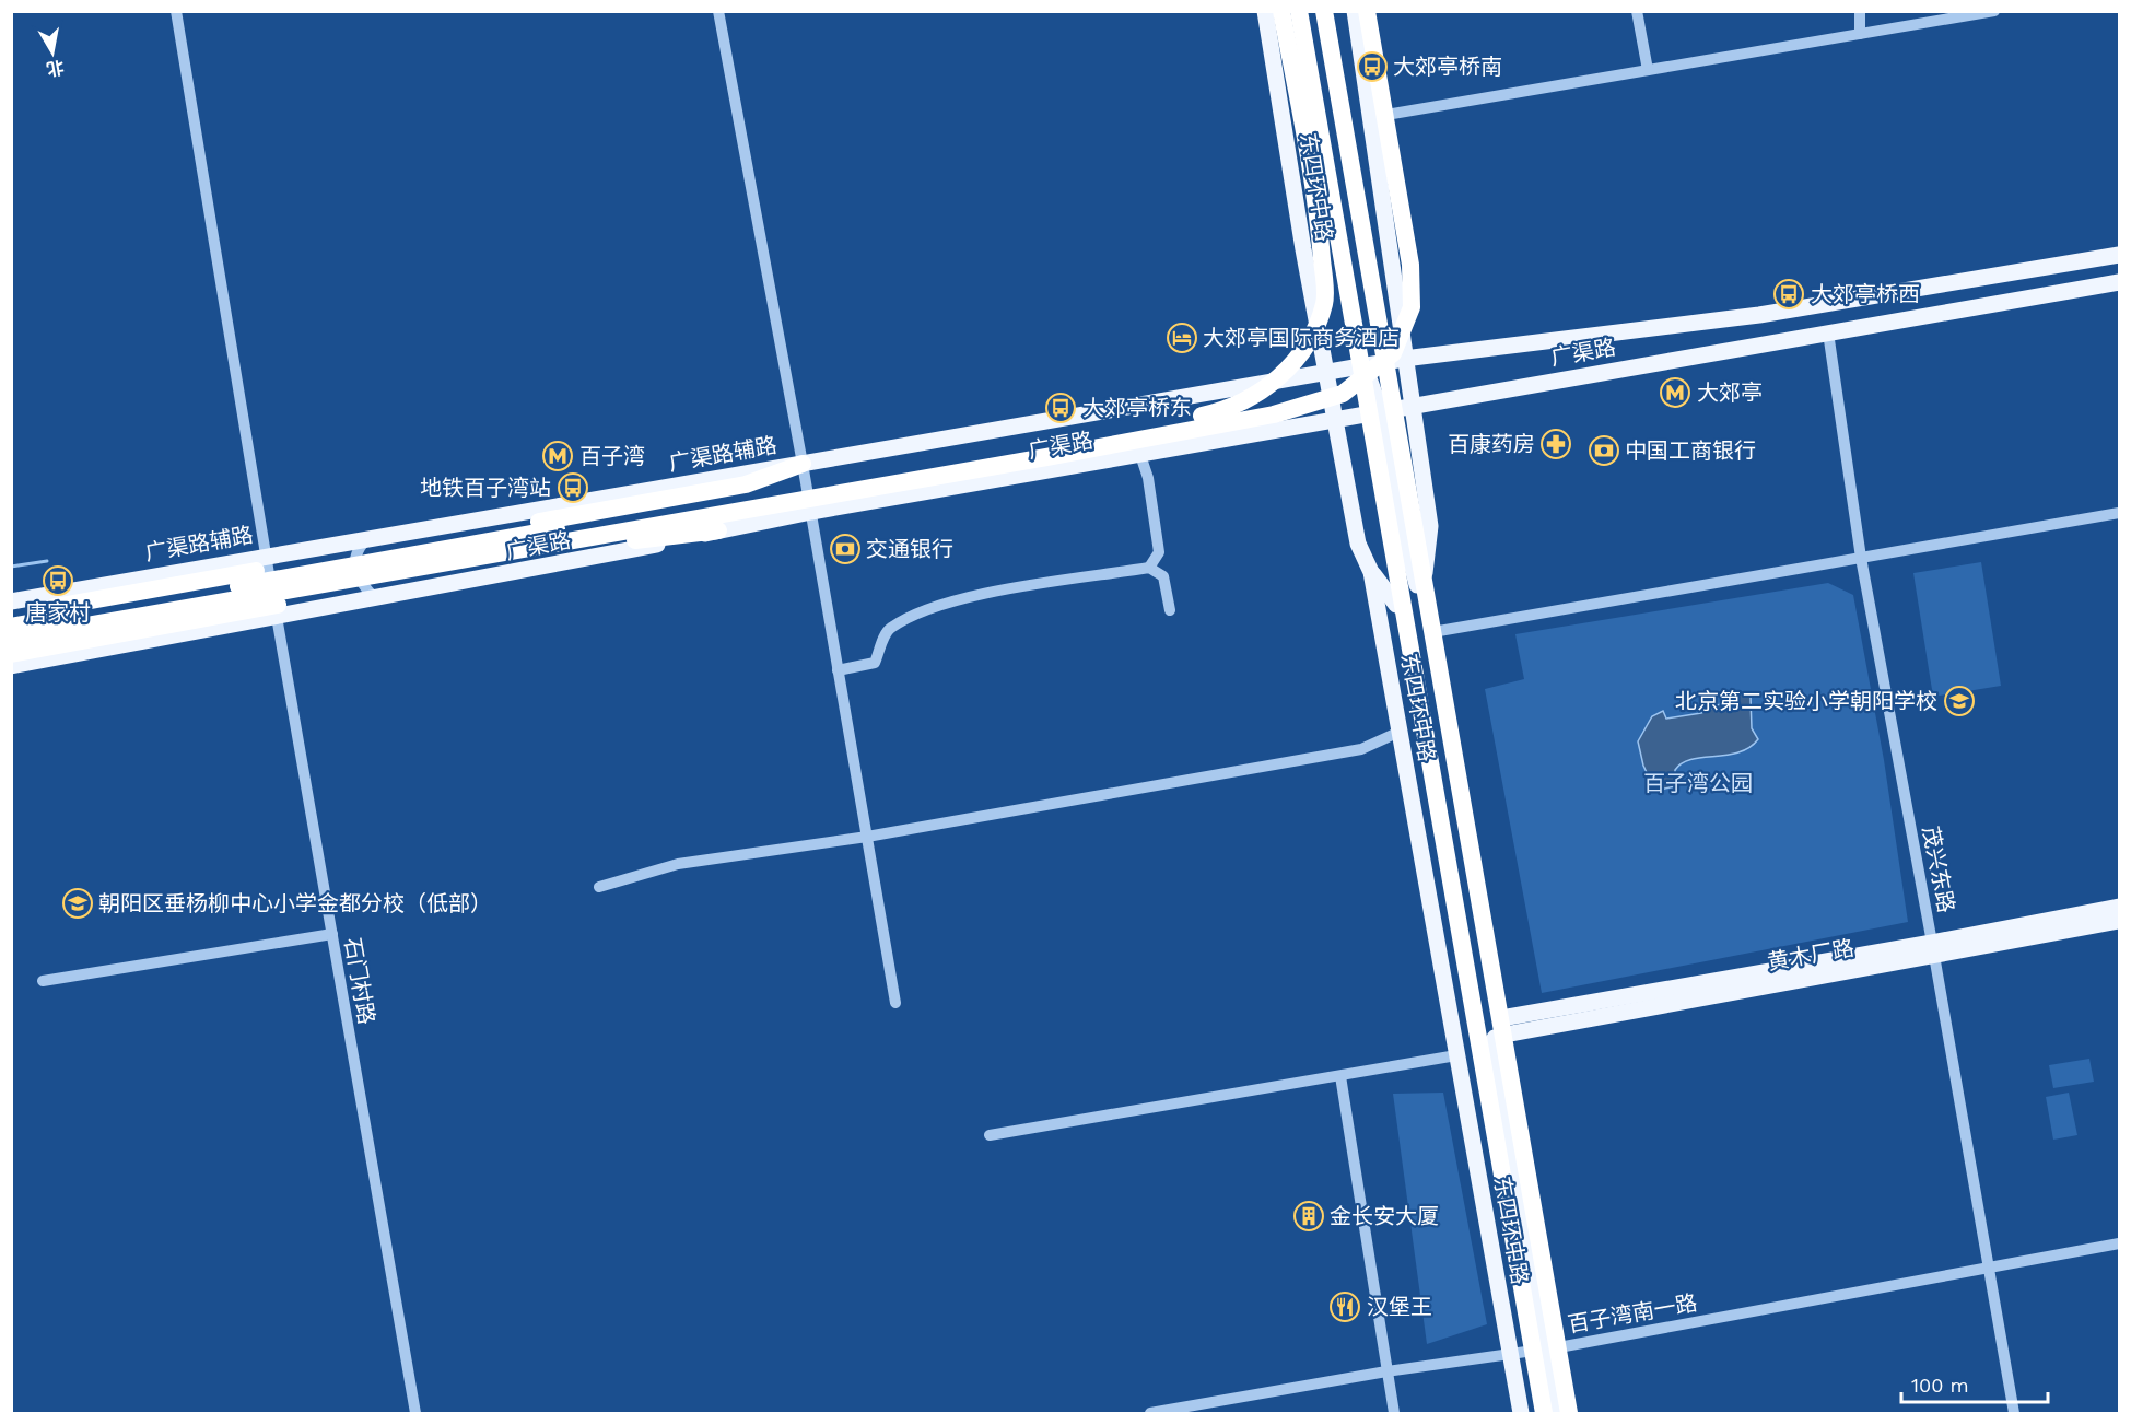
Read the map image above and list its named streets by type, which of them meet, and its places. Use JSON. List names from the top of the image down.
{
  "streets": {
    "highway": ["东四环中路", "广渠路"],
    "main road": ["广渠路辅路"],
    "street": ["茂兴东路", "石门村路", "百子湾南一路"]
  },
  "crossings": [
    ["东四环中路", "广渠路"],
    ["东四环中路", "广渠路辅路"],
    ["东四环中路", "百子湾南一路"],
    ["广渠路", "广渠路辅路"],
    ["广渠路", "茂兴东路"],
    ["广渠路", "石门村路"],
    ["广渠路辅路", "石门村路"],
    ["茂兴东路", "百子湾南一路"]
  ],
  "parks": ["百子湾公园"],
  "places": {
    "bus stop": [
      "大郊亭桥南",
      "大郊亭桥西",
      "大郊亭桥东",
      "地铁百子湾站",
      "唐家村"
    ],
    "hotel": ["大郊亭国际商务酒店"],
    "metro station": ["大郊亭", "百子湾"],
    "pharmacy": ["百康药房"],
    "bank": ["中国工商银行", "交通银行"],
    "school or university": ["北京第二实验小学朝阳学校", "朝阳区垂杨柳中心小学金都分校（低部）"],
    "building": ["金长安大厦"],
    "restaurant": ["汉堡王"]
  },
  "scale_bar": "100 m",
  "north": "bottom"
}
